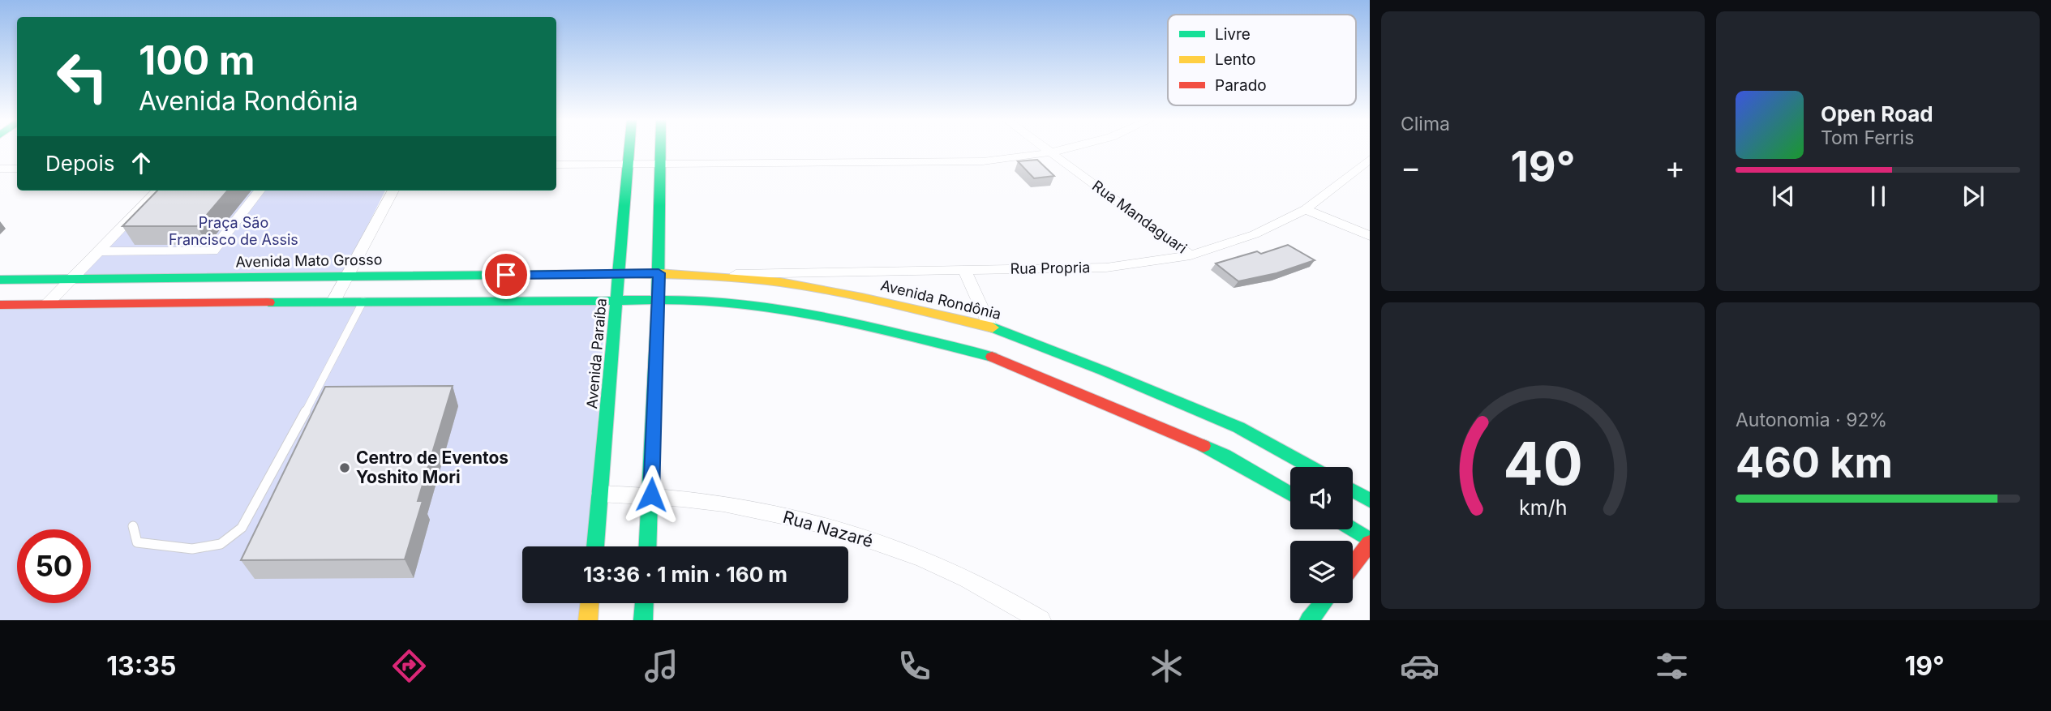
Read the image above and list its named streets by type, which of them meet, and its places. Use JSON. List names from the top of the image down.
{
  "streets": {
    "main road": ["Avenida Mato Grosso", "Avenida Rondônia", "Avenida Paraíba"],
    "street": ["Rua Mandaguari", "Rua Propria", "Rua Nazaré"]
  },
  "crossings": [
    ["Rua Mandaguari", "Rua Propria"],
    ["Avenida Mato Grosso", "Avenida Rondônia"],
    ["Avenida Mato Grosso", "Avenida Paraíba"],
    ["Rua Propria", "Avenida Rondônia"],
    ["Avenida Rondônia", "Avenida Paraíba"],
    ["Avenida Paraíba", "Rua Nazaré"]
  ],
  "parks": ["Praça São Francisco de Assis"],
  "places": ["Centro de Eventos Yoshito Mori"],
  "legend": ["Livre", "Lento", "Parado"],
  "page": {
    "tile": [
      "Clima",
      ["Autonomia · 92%", "460 km"]
    ],
    "turn": ["100 m", "Avenida Rondônia"],
    "song": ["Open Road", "Tom Ferris"],
    "then": "Depois",
    "heat": ["−", "19°", "+"],
    "limit": "50",
    "trip": "13:36 · 1 min · 160 m",
    "tabs": ["13:35", "19°"],
    "gauge": ["40", "km/h"]
  }
}
